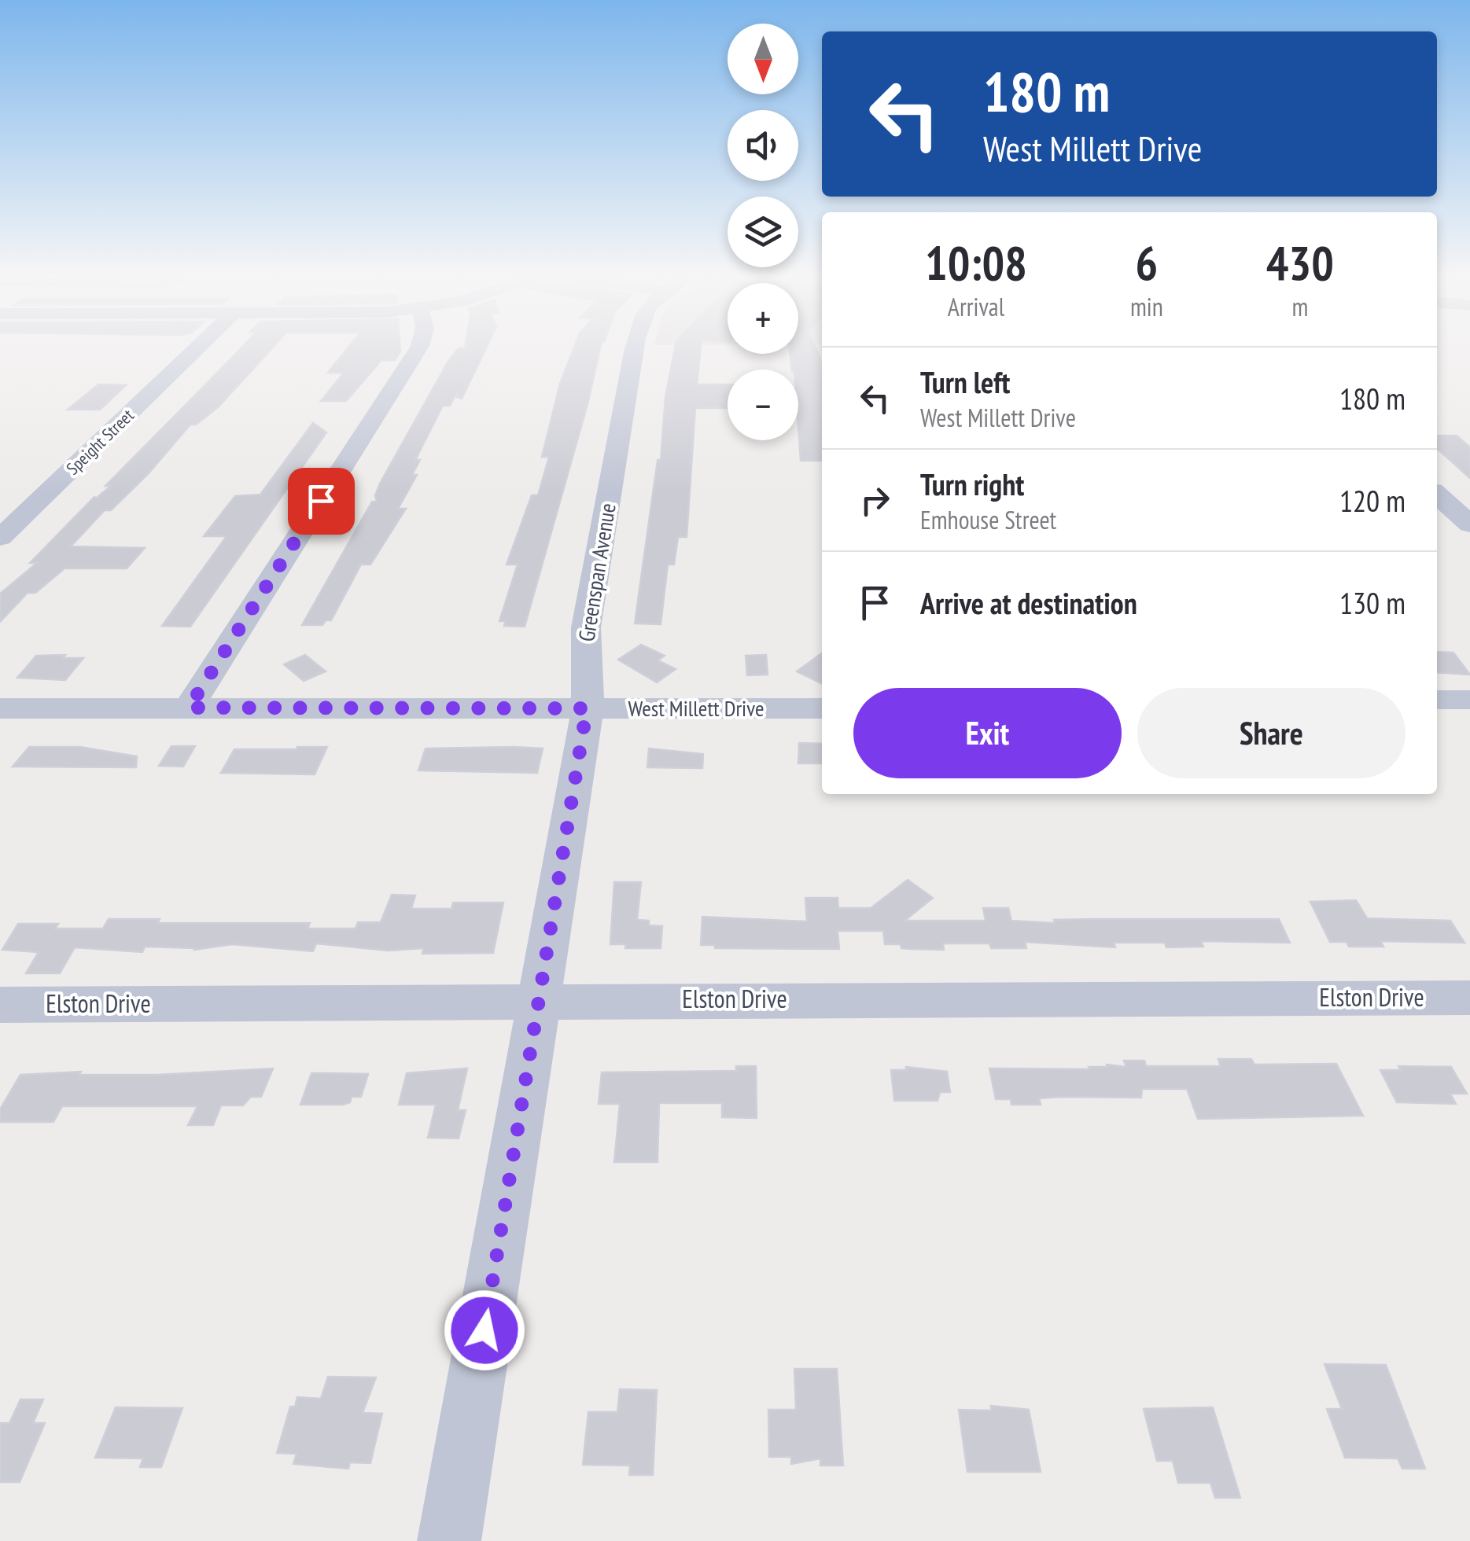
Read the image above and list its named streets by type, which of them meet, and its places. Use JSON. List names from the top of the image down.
{
  "streets": {
    "street": [
      "Speight Street",
      "Greenspan Avenue",
      "West Millett Drive",
      "Elston Drive"
    ]
  },
  "crossings": [
    ["Greenspan Avenue", "West Millett Drive"],
    ["Greenspan Avenue", "Elston Drive"]
  ],
  "north": "bottom",
  "page": {
    "map_buttons": ["+", "−"],
    "turn": ["180 m", "West Millett Drive"],
    "eta": [
      "10:08",
      "Arrival",
      "6",
      "min",
      "430",
      "m"
    ],
    "list": [
      {
        "name": "Turn left",
        "note": "West Millett Drive",
        "value": "180 m"
      },
      {
        "name": "Turn right",
        "note": "Emhouse Street",
        "value": "120 m"
      },
      {
        "name": "Arrive at destination",
        "value": "130 m"
      }
    ],
    "buttons": ["Exit", "Share"]
  }
}
